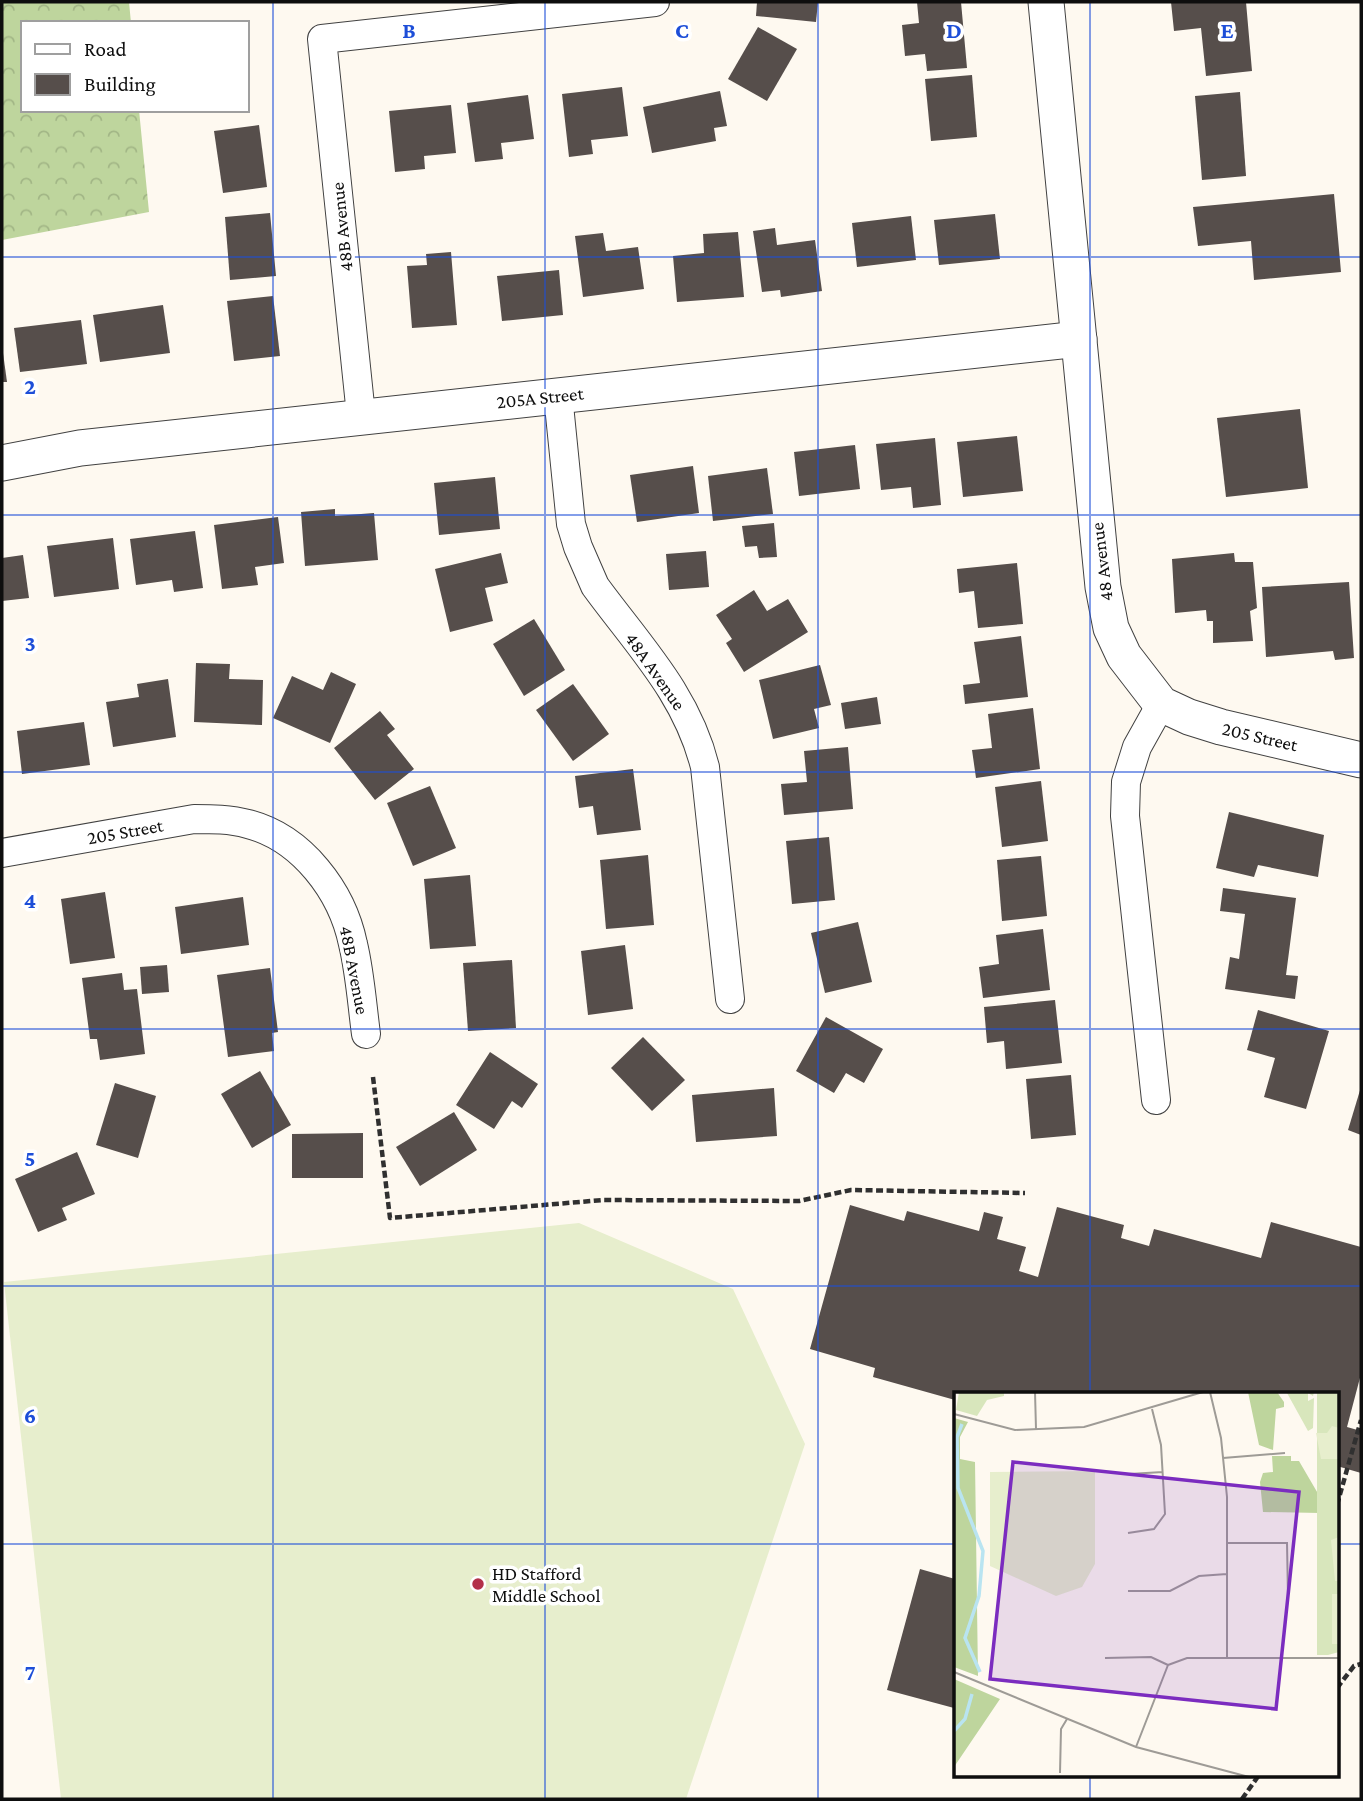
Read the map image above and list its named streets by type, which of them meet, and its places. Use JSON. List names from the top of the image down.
{
  "streets": {
    "street": [
      "48B Avenue",
      "205A Street",
      "48 Avenue",
      "48A Avenue",
      "205 Street"
    ]
  },
  "crossings": [
    ["48B Avenue", "205A Street"],
    ["48B Avenue", "205 Street"],
    ["205A Street", "48 Avenue"],
    ["205A Street", "48A Avenue"],
    ["48 Avenue", "205 Street"]
  ],
  "places": ["HD Stafford Middle School"],
  "legend": ["Road", "Building"],
  "grid": {
    "columns": [
      "B",
      "C",
      "D",
      "E"
    ],
    "rows": [
      "2",
      "3",
      "4",
      "5",
      "6",
      "7"
    ]
  }
}
